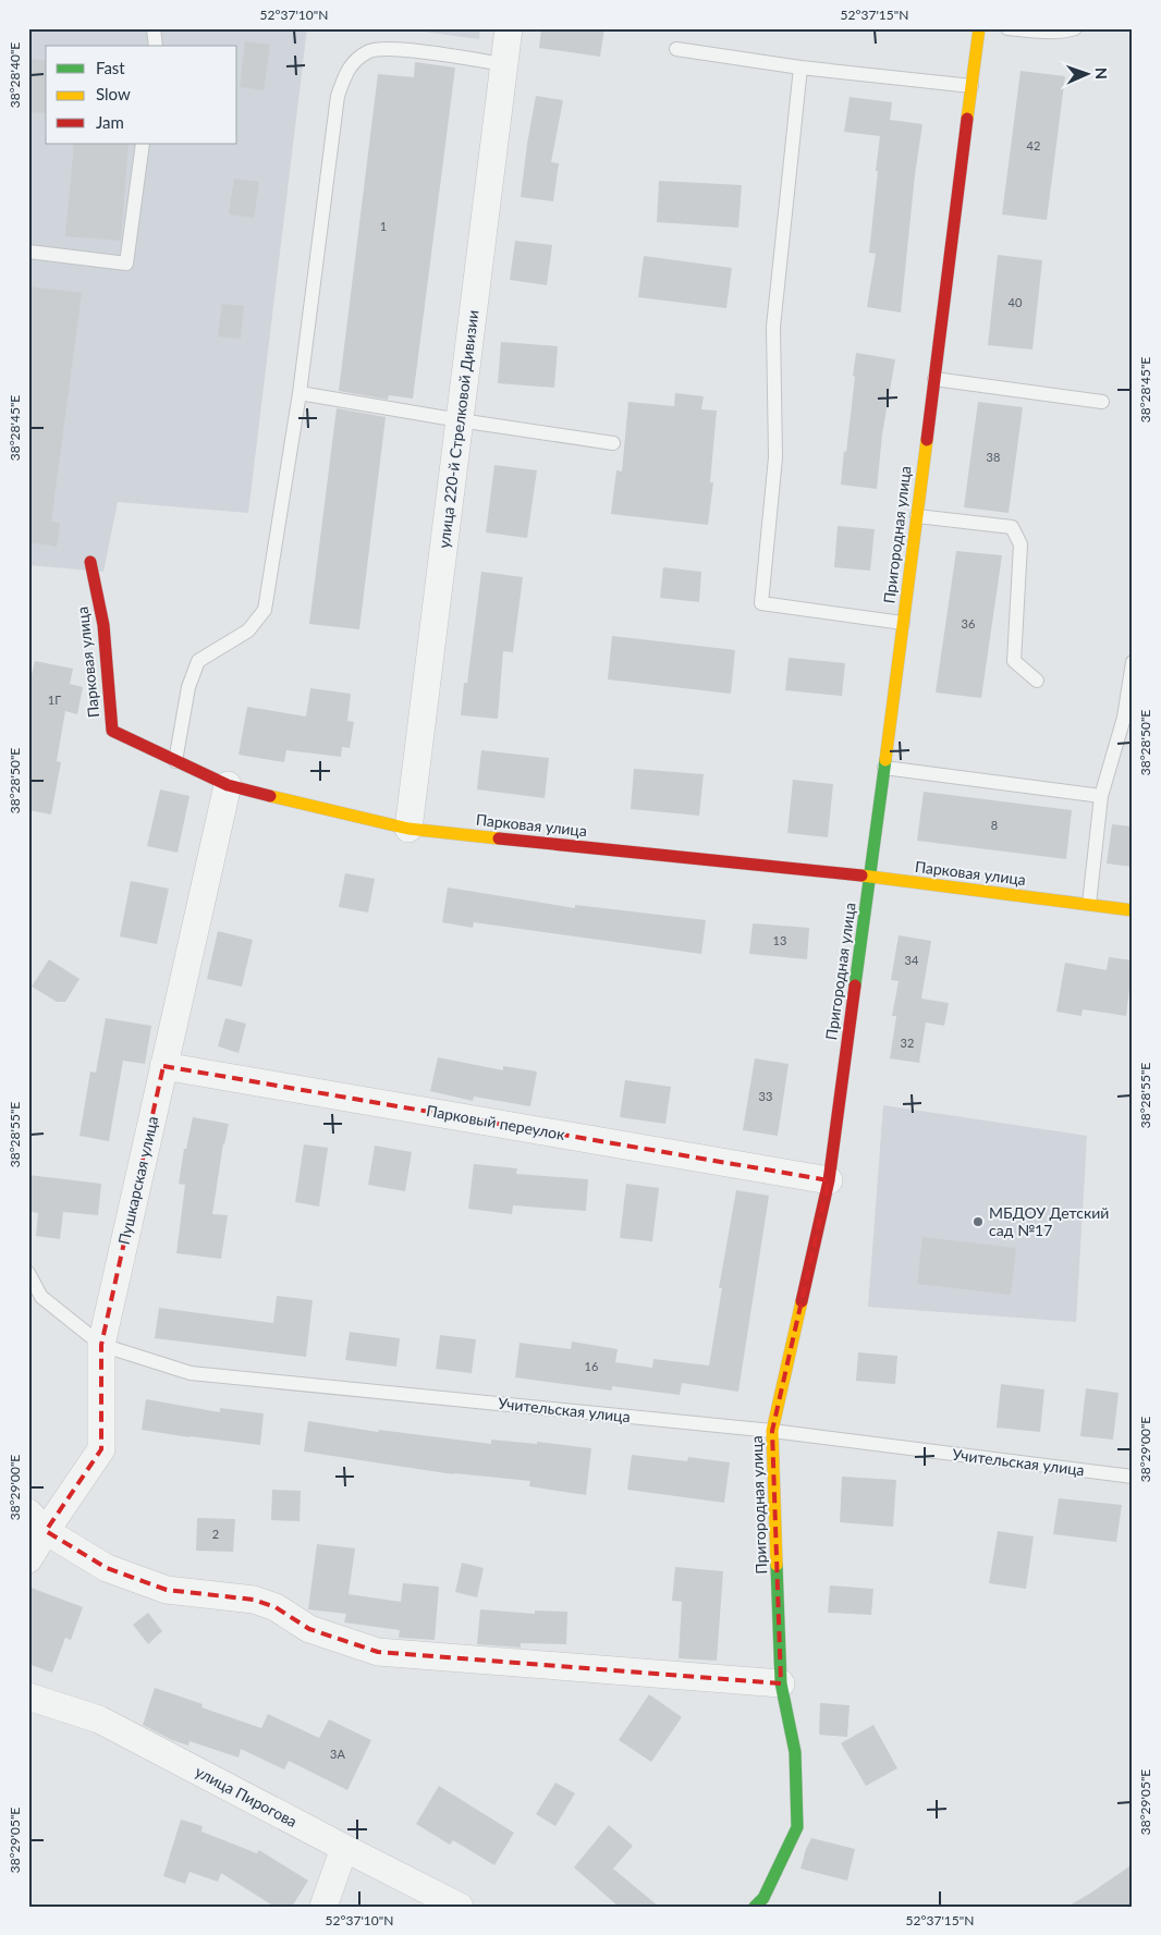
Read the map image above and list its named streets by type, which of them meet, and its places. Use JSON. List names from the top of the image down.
{
  "streets": {
    "street": [
      "улица 220-й Стрелковой Дивизии",
      "Пригородная улица",
      "Парковая улица",
      "Парковый переулок",
      "Пушкарская улица",
      "улица Пирогова"
    ],
    "lane": ["Учительская улица"]
  },
  "crossings": [
    ["улица 220-й Стрелковой Дивизии", "Парковая улица"],
    ["Пригородная улица", "Парковая улица"],
    ["Пригородная улица", "Парковый переулок"],
    ["Пригородная улица", "Учительская улица"],
    ["Парковая улица", "Пушкарская улица"],
    ["Парковый переулок", "Пушкарская улица"],
    ["Пушкарская улица", "Учительская улица"]
  ],
  "places": ["МБДОУ Детский сад №17"],
  "house_numbers": [
    "42",
    "1",
    "40",
    "38",
    "36",
    "1Г",
    "8",
    "13",
    "34",
    "32",
    "33",
    "16",
    "2",
    "3А"
  ],
  "legend": ["Fast", "Slow", "Jam"],
  "north": "right",
  "coordinates": [
    "52°37'10\"N",
    "52°37'15\"N",
    "38°28'40\"E",
    "38°28'45\"E",
    "38°28'50\"E",
    "38°28'55\"E",
    "38°29'00\"E",
    "38°29'05\"E"
  ]
}
